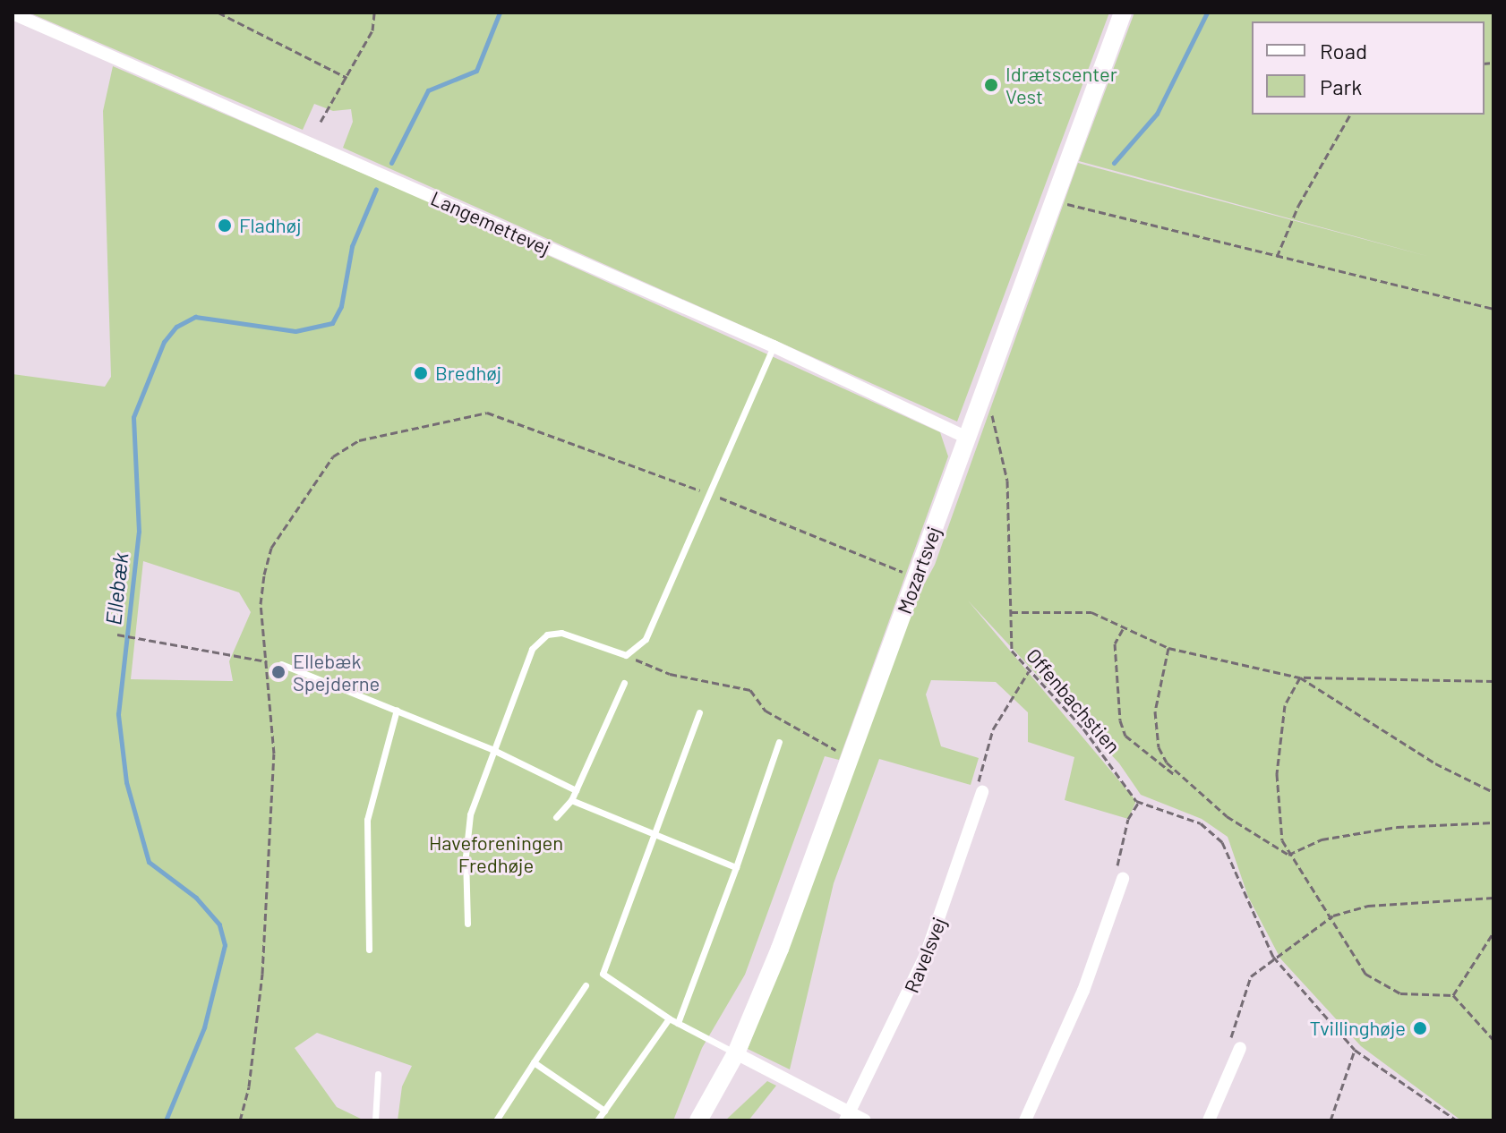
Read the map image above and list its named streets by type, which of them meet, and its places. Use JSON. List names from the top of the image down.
{
  "streets": {
    "street": ["Langemettevej", "Mozartsvej", "Ravelsvej"],
    "path": ["Offenbachstien"]
  },
  "crossings": [
    ["Langemettevej", "Mozartsvej"]
  ],
  "water": ["Ellebæk"],
  "parks": ["Haveforeningen Fredhøje"],
  "places": [
    "Idrætscenter Vest",
    "Fladhøj",
    "Bredhøj",
    "Ellebæk Spejderne",
    "Tvillinghøje"
  ],
  "legend": ["Road", "Park"]
}
